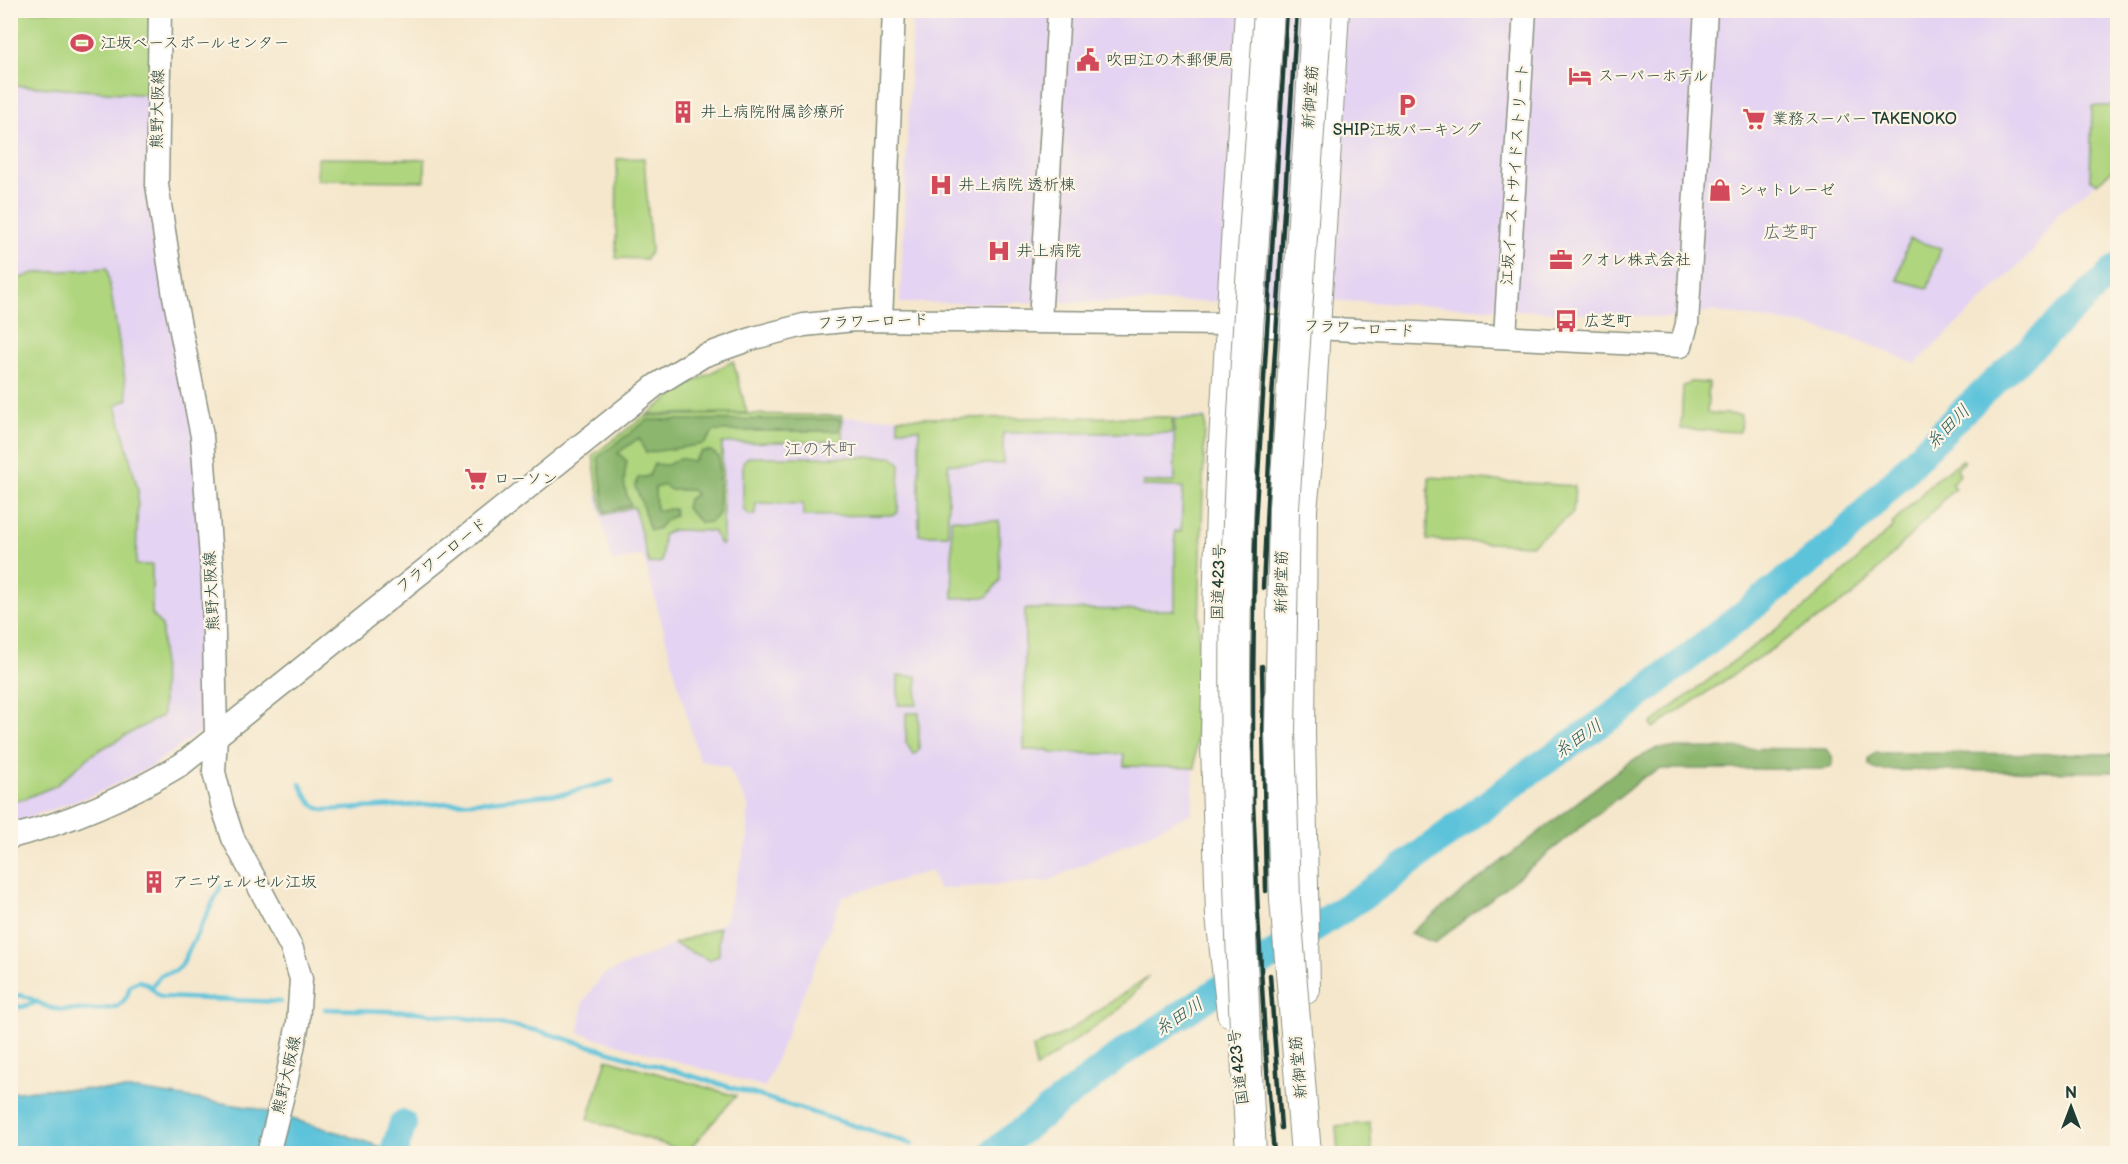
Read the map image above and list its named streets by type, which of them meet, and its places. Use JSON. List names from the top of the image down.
{
  "streets": {
    "highway": ["新御堂筋", "国道423号"],
    "street": ["熊野大阪線", "江坂イーストサイドストリート", "フラワーロード"]
  },
  "crossings": [
    ["熊野大阪線", "フラワーロード"],
    ["江坂イーストサイドストリート", "フラワーロード"],
    ["フラワーロード", "国道423号"]
  ],
  "districts": ["広芝町", "江の木町"],
  "water": ["糸田川"],
  "places": {
    "sports": ["江坂ベースボールセンター"],
    "public building": ["吹田江の木郵便局"],
    "hotel": ["スーパーホテル"],
    "parking": ["SHIP江坂パーキング"],
    "building": ["井上病院附属診療所", "アニヴェルセル江坂"],
    "supermarket": ["業務スーパー TAKENOKO", "ローソン"],
    "hospital": ["井上病院 透析棟", "井上病院"],
    "shop": ["シャトレーゼ"],
    "office": ["クオレ株式会社"],
    "bus stop": ["広芝町"]
  },
  "north": "top"
}
